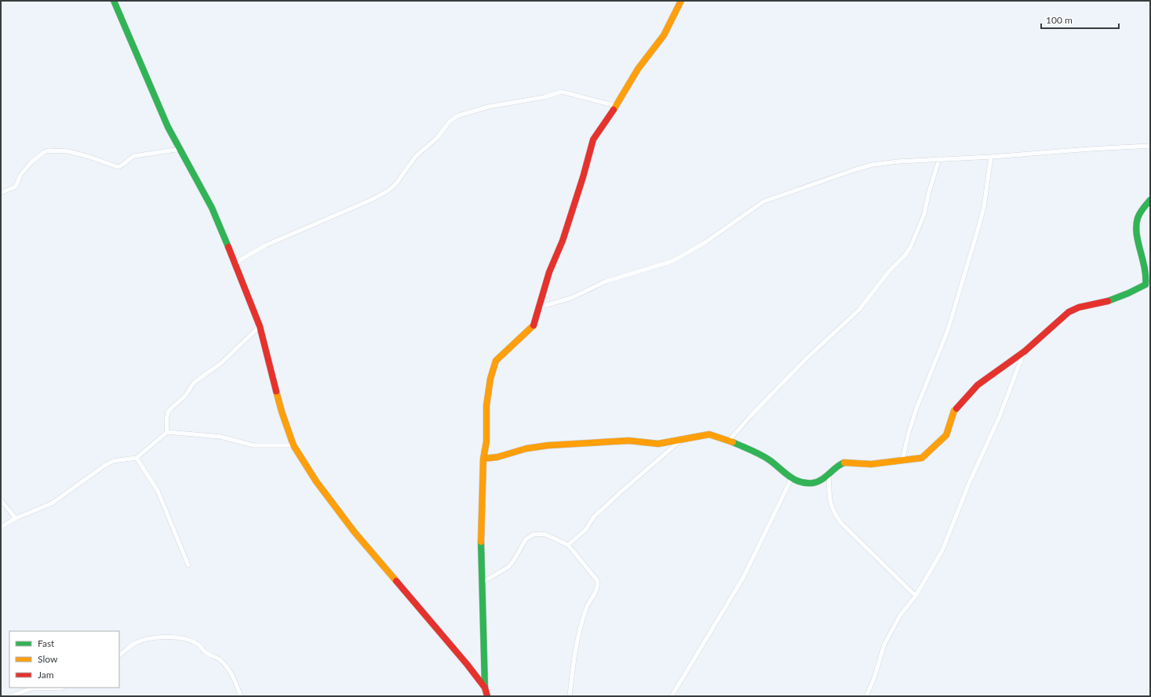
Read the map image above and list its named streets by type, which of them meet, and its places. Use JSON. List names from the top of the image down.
{
  "legend": ["Fast", "Slow", "Jam"],
  "scale_bar": "100 m"
}
